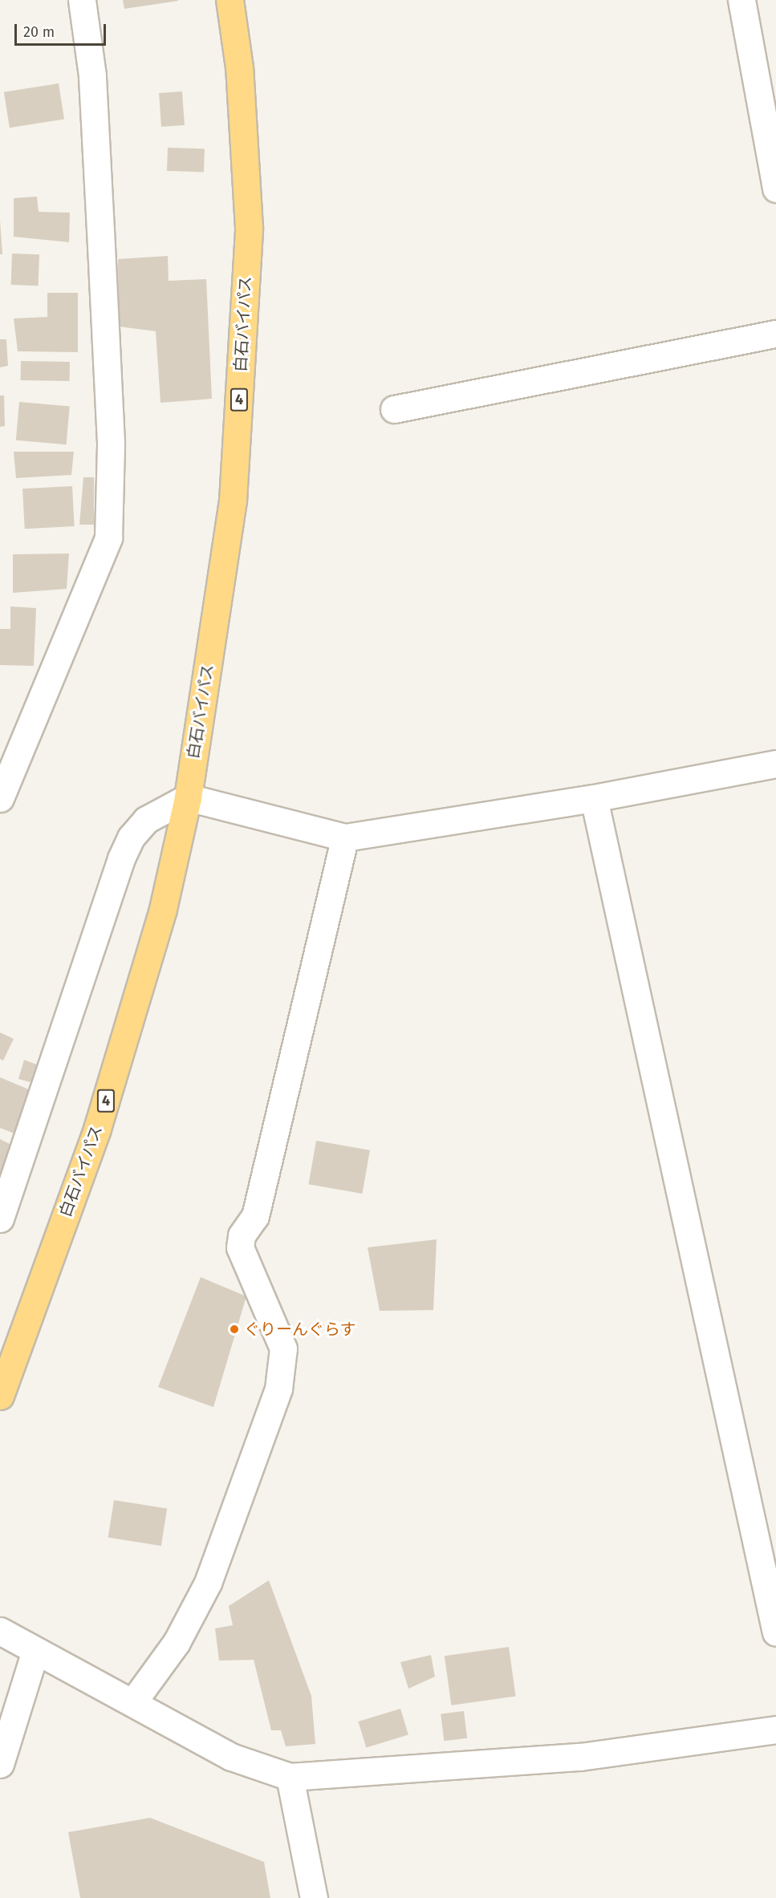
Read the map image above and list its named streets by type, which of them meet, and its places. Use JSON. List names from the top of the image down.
{
  "streets": {
    "highway": ["白石バイパス", "4"]
  },
  "places": ["ぐりーんぐらす"],
  "scale_bar": "20 m"
}
